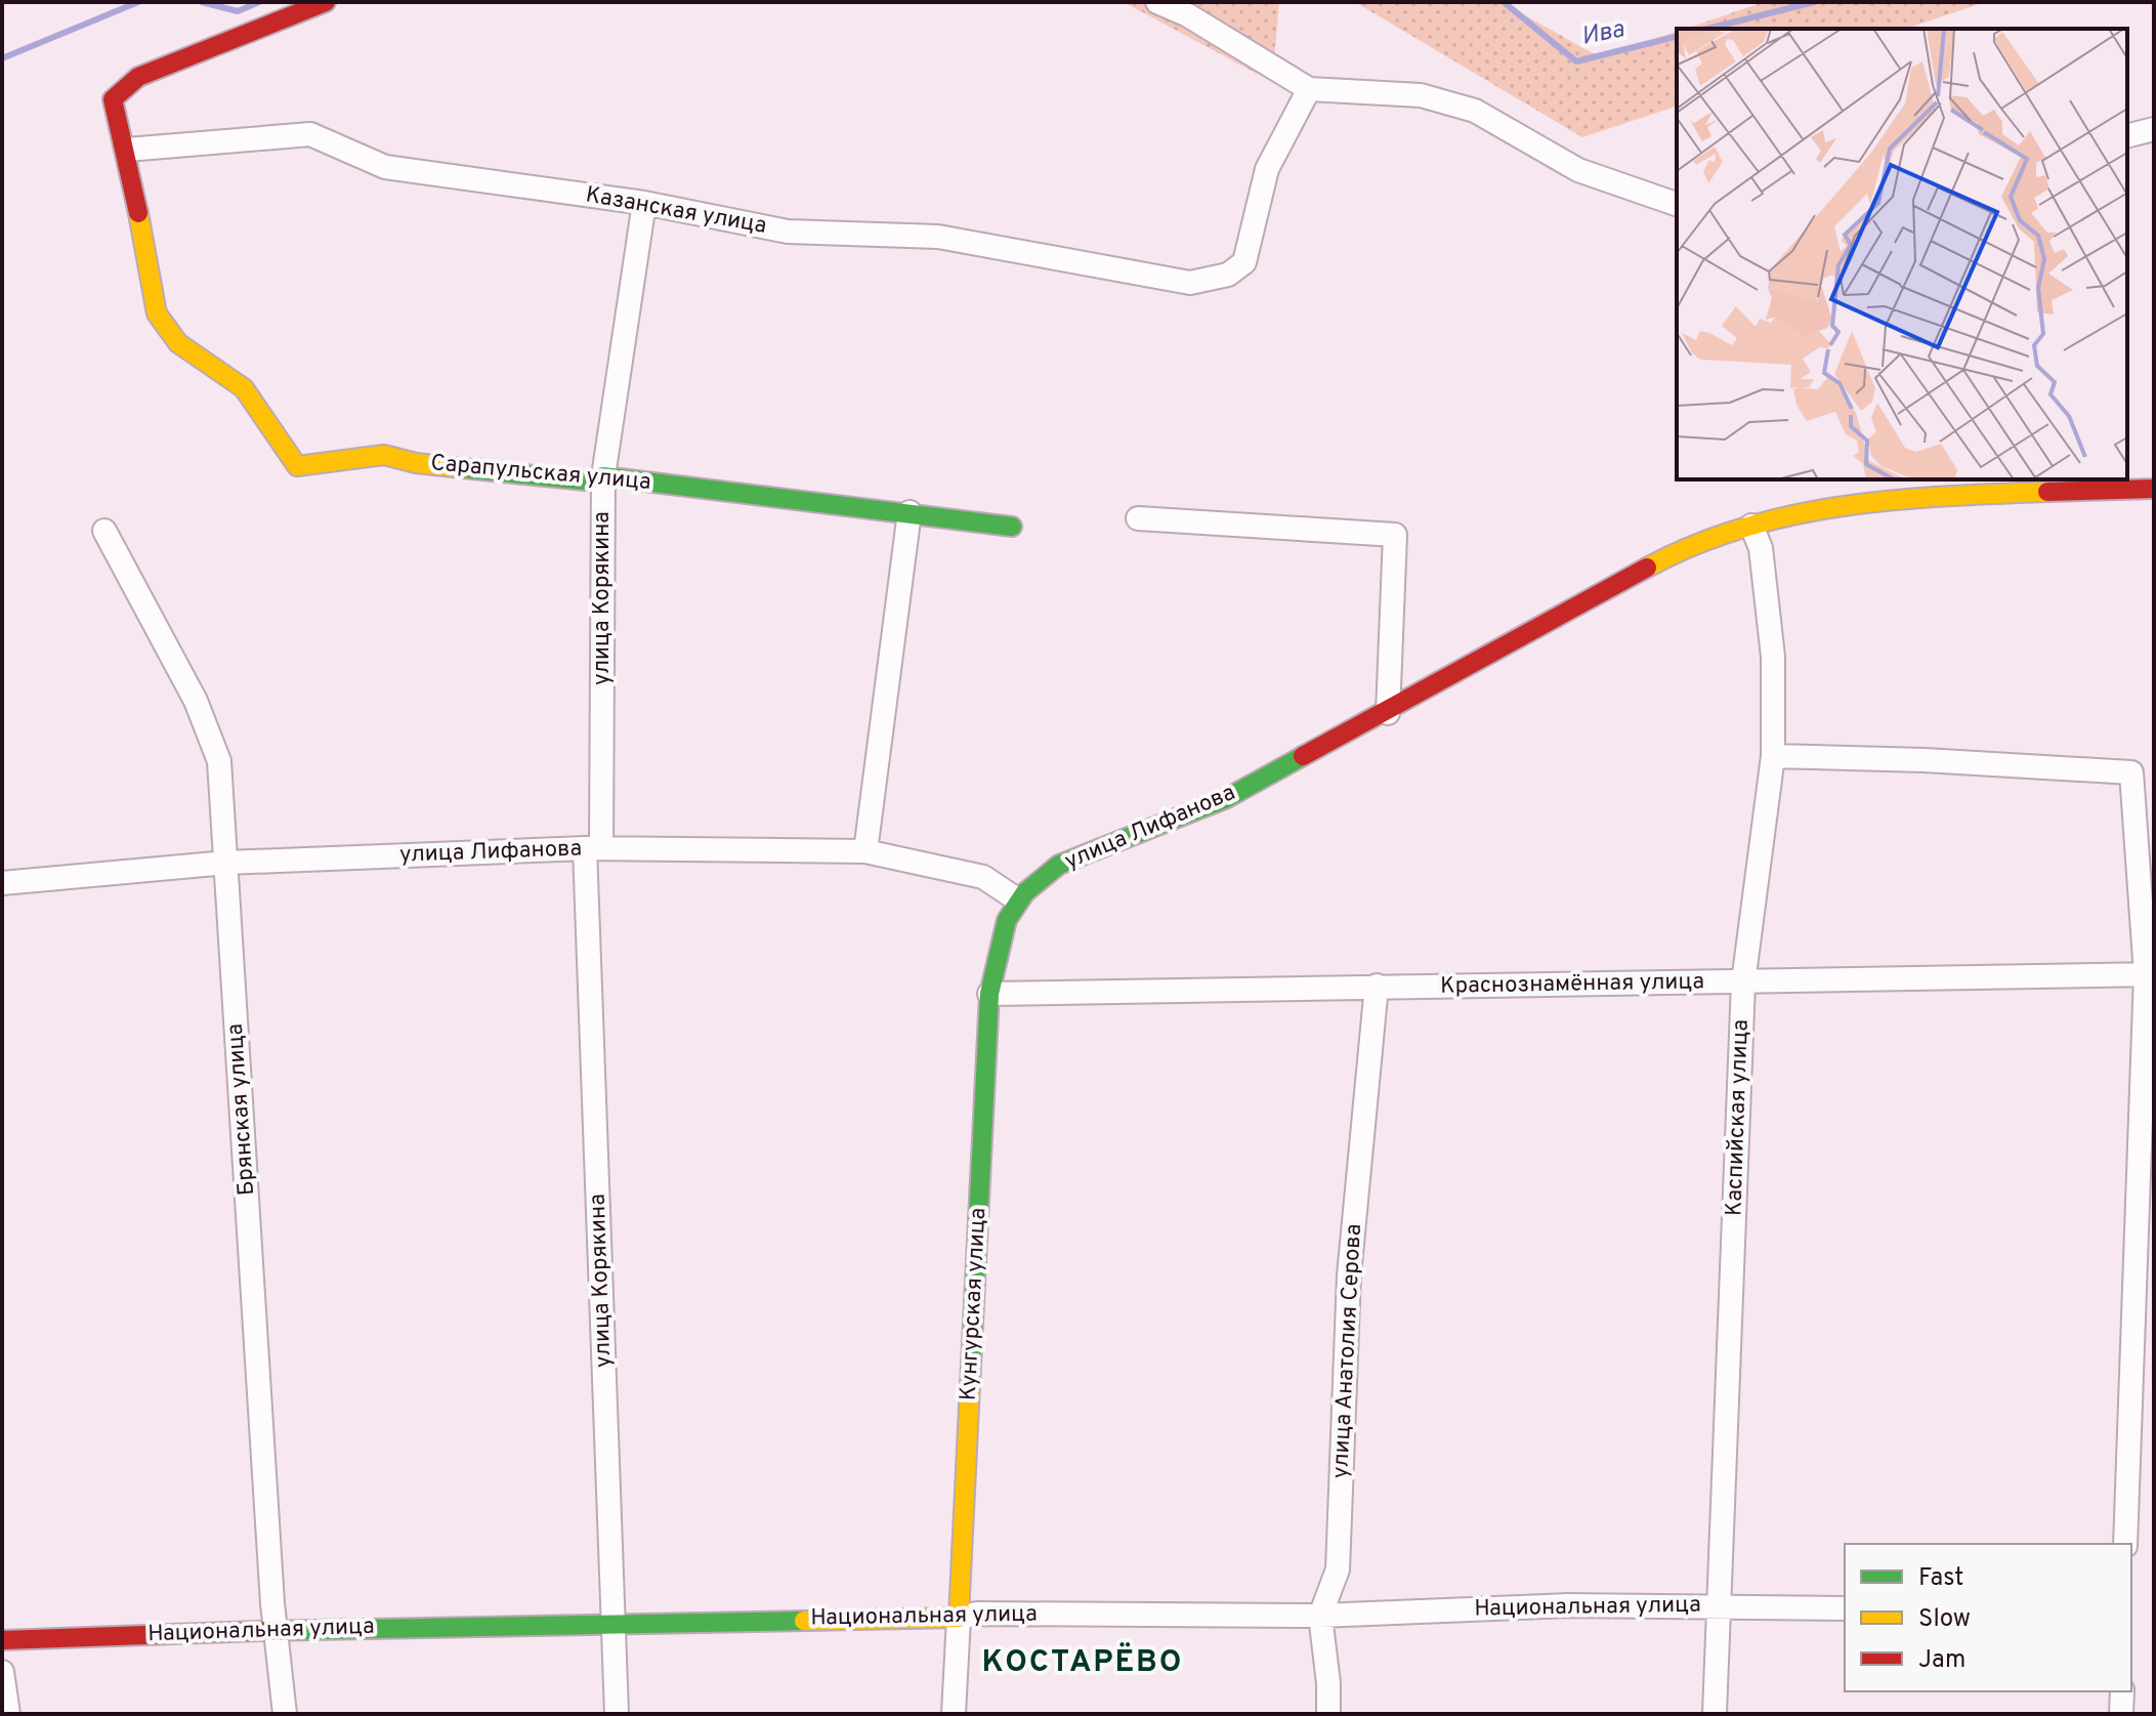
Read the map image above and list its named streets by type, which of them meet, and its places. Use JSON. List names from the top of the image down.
{
  "streets": {
    "street": [
      "Казанская улица",
      "Сарапульская улица",
      "улица Корякина",
      "улица Лифанова",
      "Краснознамённая улица",
      "Брянская улица",
      "Каспийская улица",
      "Кунгурская улица",
      "улица Анатолия Серова",
      "Национальная улица"
    ]
  },
  "crossings": [
    ["Казанская улица", "Сарапульская улица"],
    ["Казанская улица", "улица Корякина"],
    ["Сарапульская улица", "улица Корякина"],
    ["улица Корякина", "улица Лифанова"],
    ["улица Корякина", "Национальная улица"],
    ["улица Лифанова", "Брянская улица"],
    ["улица Лифанова", "Каспийская улица"],
    ["улица Лифанова", "Кунгурская улица"],
    ["Краснознамённая улица", "Каспийская улица"],
    ["Краснознамённая улица", "Кунгурская улица"],
    ["Краснознамённая улица", "улица Анатолия Серова"],
    ["Брянская улица", "Национальная улица"],
    ["Каспийская улица", "Национальная улица"],
    ["Кунгурская улица", "Национальная улица"],
    ["улица Анатолия Серова", "Национальная улица"]
  ],
  "districts": ["КОСТАРЁВО"],
  "water": ["Ива"],
  "legend": ["Fast", "Slow", "Jam"]
}
